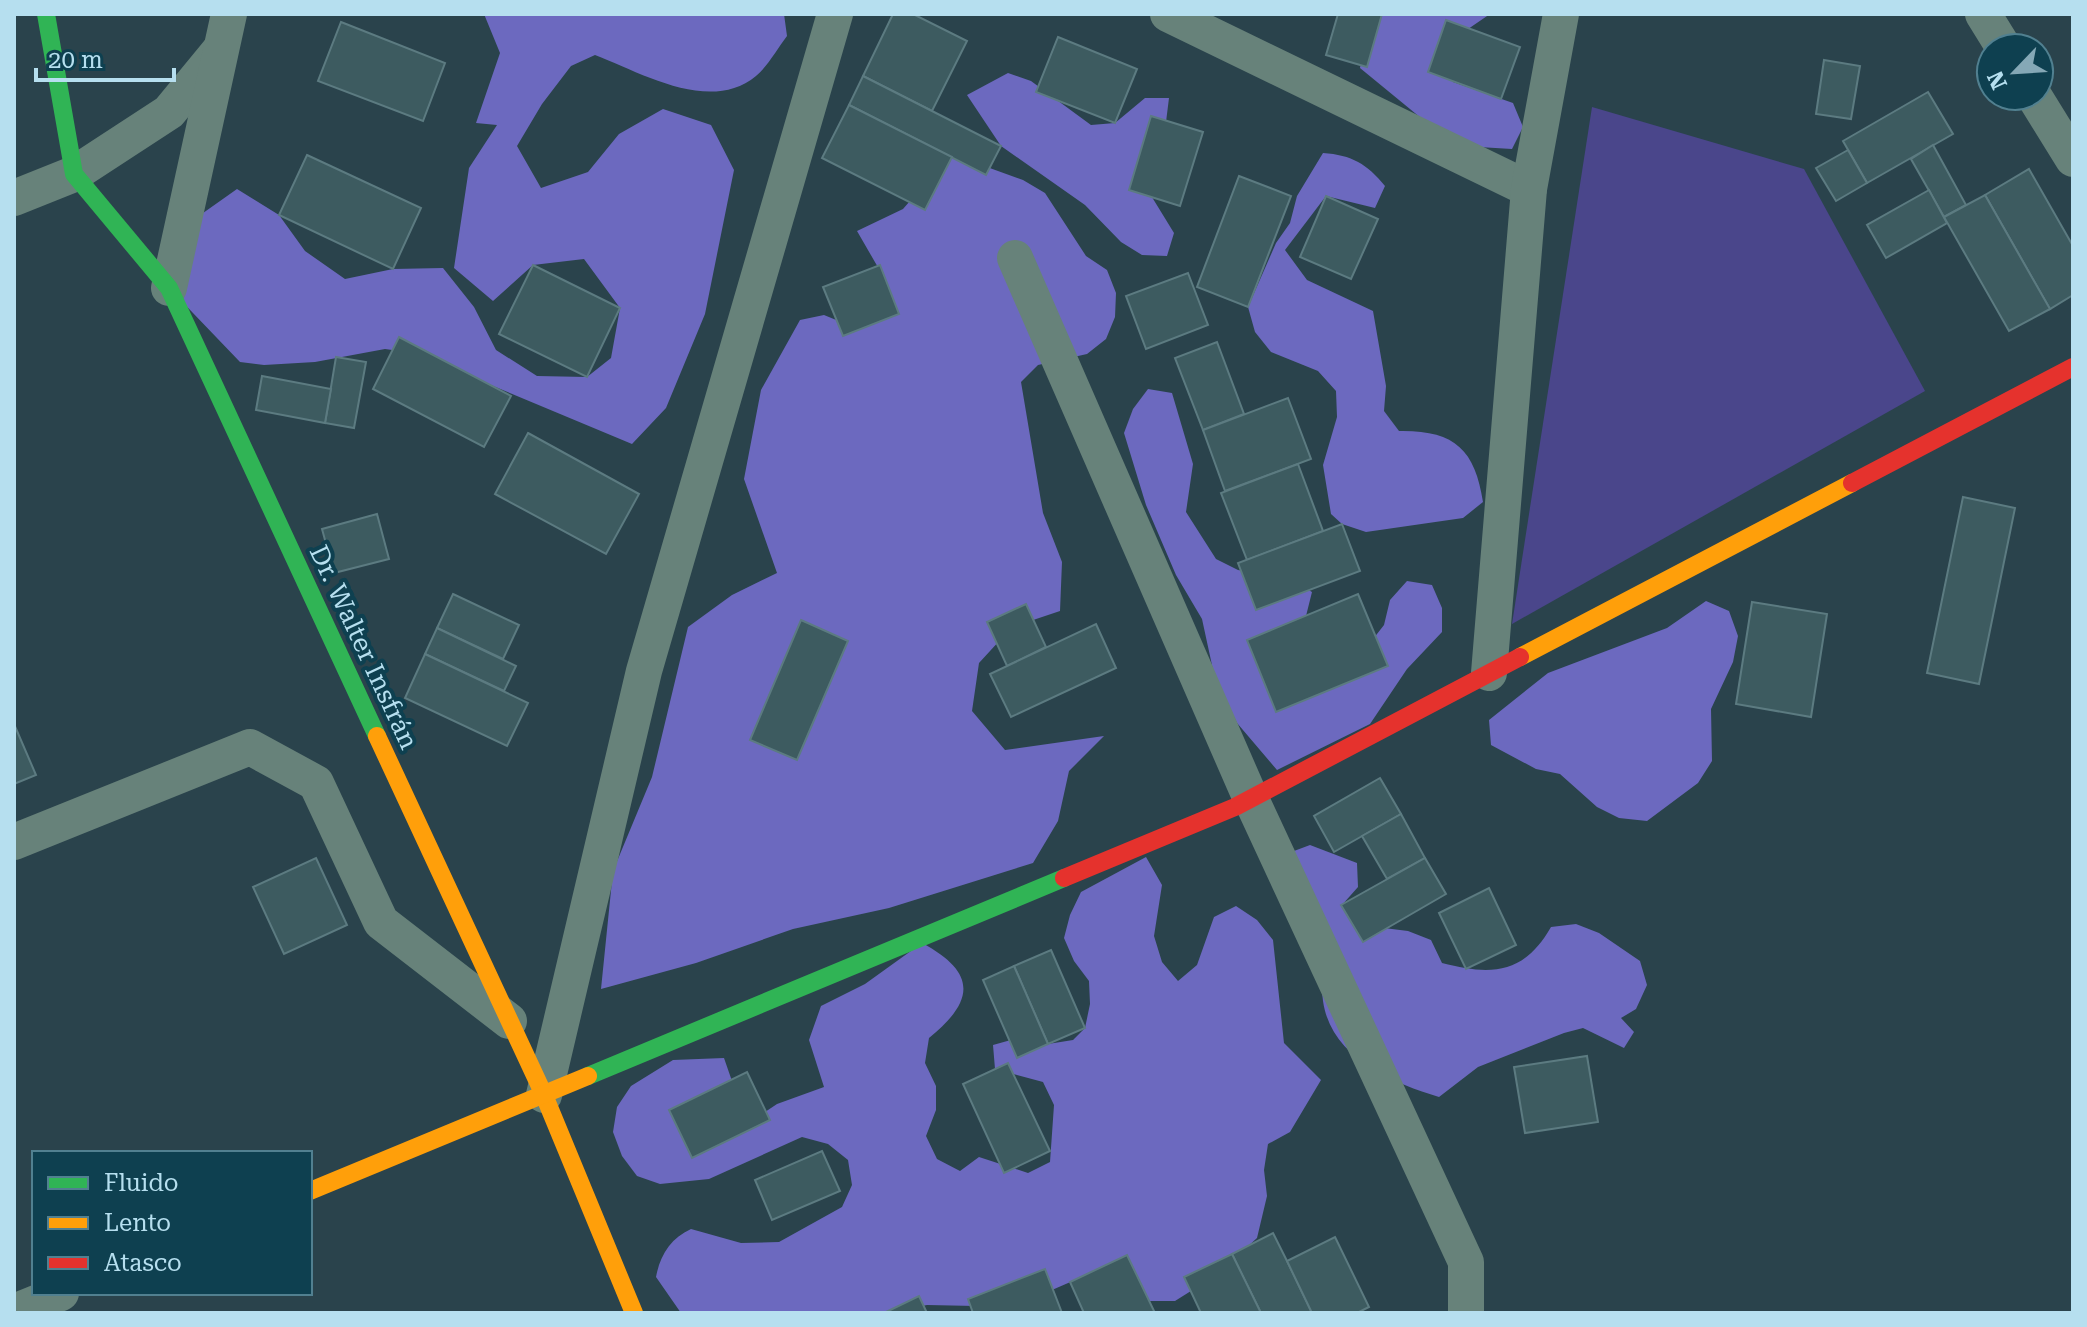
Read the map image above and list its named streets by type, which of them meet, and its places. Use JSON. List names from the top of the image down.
{
  "streets": {
    "street": ["Dr. Walter Insfrán"]
  },
  "legend": ["Fluido", "Lento", "Atasco"],
  "scale_bar": "20 m",
  "north": "bottom left"
}
